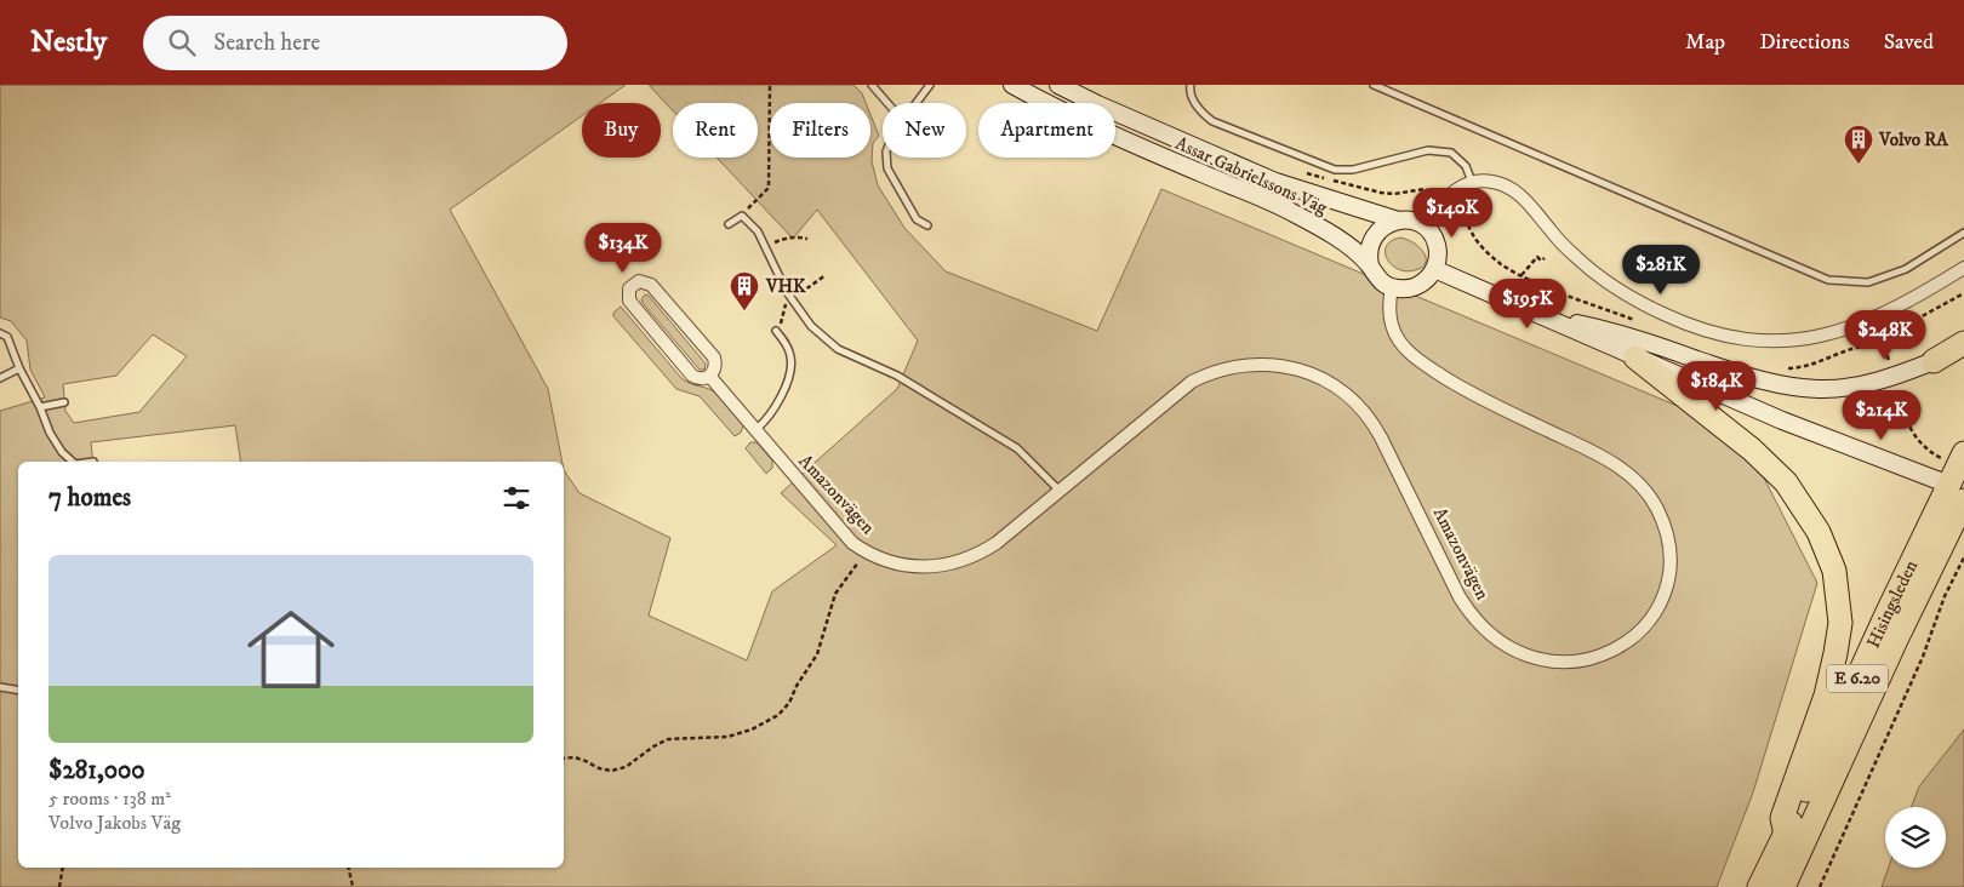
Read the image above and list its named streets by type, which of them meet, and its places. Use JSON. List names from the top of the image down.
{
  "streets": {
    "highway": ["Hisingsleden", "E 6.20"],
    "street": ["Assar Gabrielssons Väg", "Amazonvägen"]
  },
  "crossings": [
    ["Assar Gabrielssons Väg", "Amazonvägen"]
  ],
  "places": {
    "building": ["Volvo RA", "VHK"]
  },
  "page": {
    "header": "Nestly",
    "search": "Search here",
    "nav": ["Map", "Directions", "Saved"],
    "chip": [
      "Buy",
      "Rent",
      "Filters",
      "New",
      "Apartment"
    ],
    "price": [
      "$140K",
      "$134K",
      "$281K",
      "$195K",
      "$248K",
      "$184K",
      "$214K"
    ],
    "heading": "7 homes",
    "list": [
      {
        "name": "$281,000",
        "note": "5 rooms · 138 m² · Volvo Jakobs Väg"
      }
    ]
  }
}
